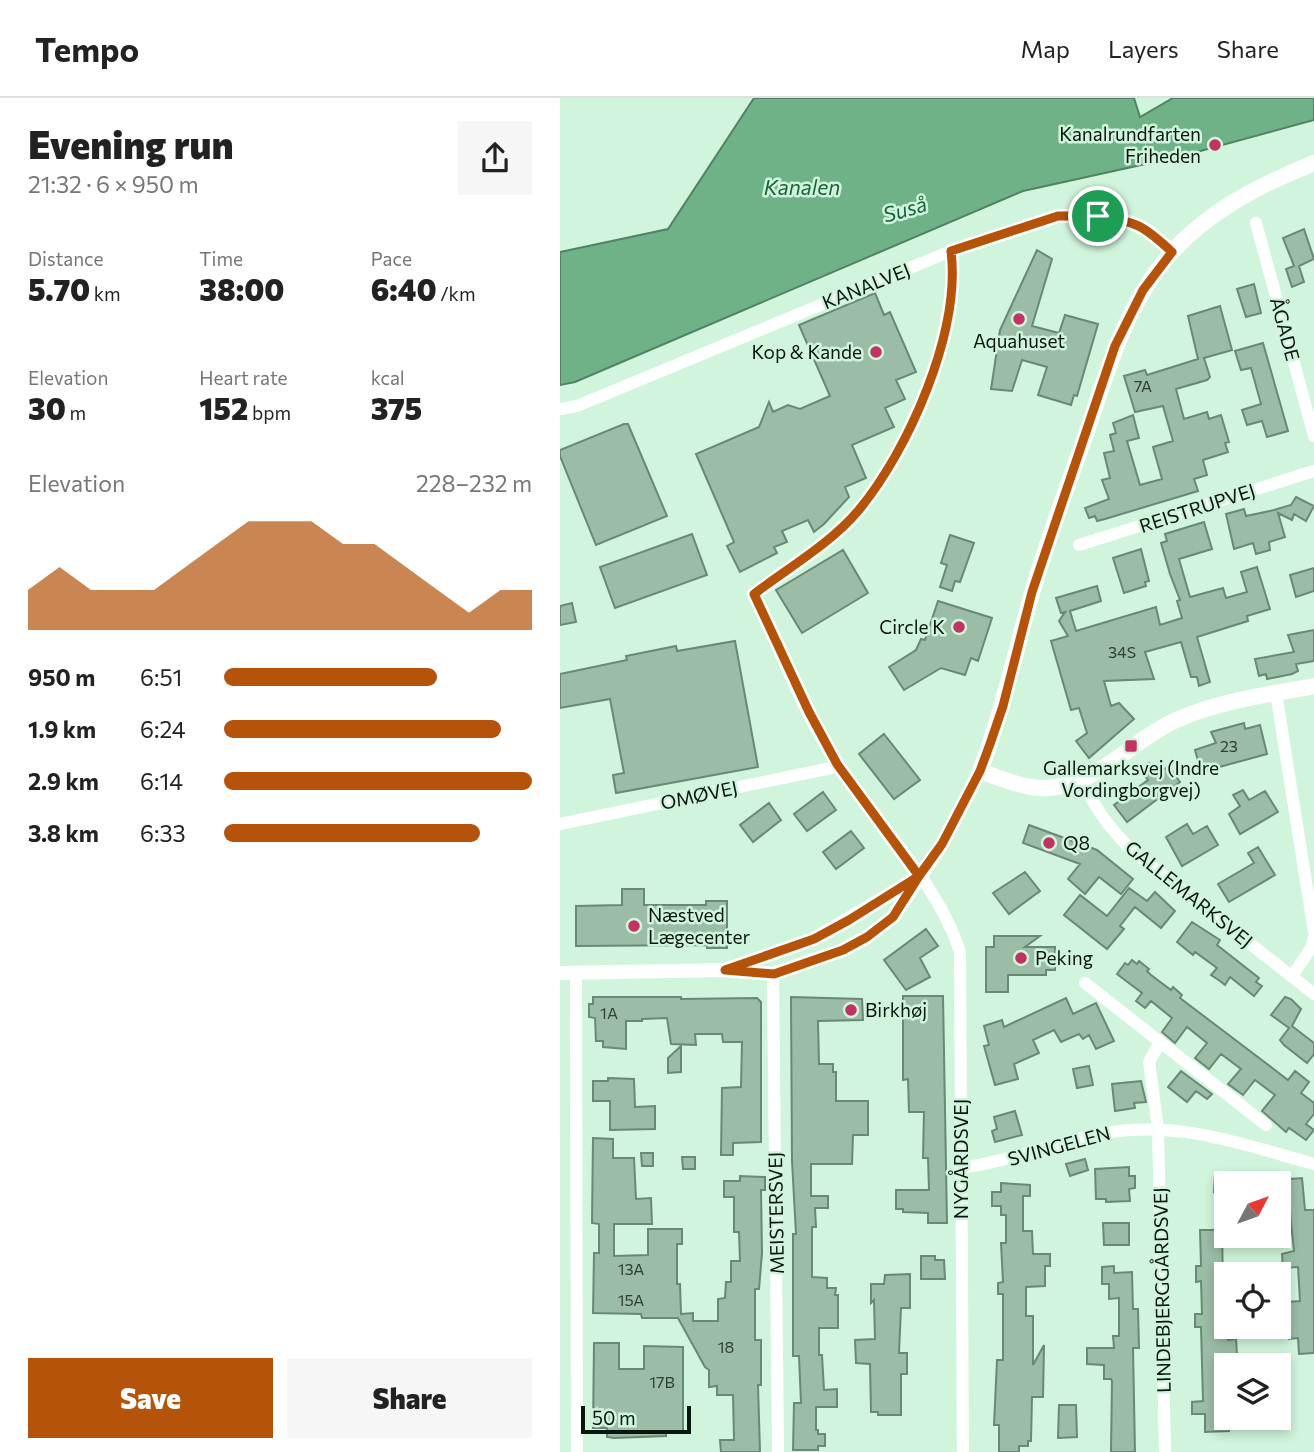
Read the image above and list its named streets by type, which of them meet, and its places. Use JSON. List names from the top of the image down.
{
  "streets": {
    "street": [
      "KANALVEJ",
      "ÅGADE",
      "REISTRUPVEJ",
      "OMØVEJ",
      "GALLEMARKSVEJ",
      "SVINGELEN",
      "NYGÅRDSVEJ",
      "MEISTERSVEJ",
      "LINDEBJERGGÅRDSVEJ"
    ]
  },
  "crossings": [
    ["KANALVEJ", "NYGÅRDSVEJ"],
    ["OMØVEJ", "NYGÅRDSVEJ"],
    ["SVINGELEN", "NYGÅRDSVEJ"],
    ["SVINGELEN", "LINDEBJERGGÅRDSVEJ"]
  ],
  "water": ["Kanalen", "Suså"],
  "places": {
    "other": [
      "Kanalrundfarten Friheden",
      "Aquahuset",
      "Kop & Kande",
      "Circle K",
      "Q8",
      "Næstved Lægecenter",
      "Peking",
      "Birkhøj"
    ],
    "transit": ["Gallemarksvej (Indre Vordingborgvej)"]
  },
  "house_numbers": [
    "7A",
    "34S",
    "23",
    "1A",
    "13A",
    "15A",
    "18",
    "17B"
  ],
  "scale_bar": "50 m",
  "north": "top right",
  "page": {
    "header": "Tempo",
    "nav": ["Map", "Layers", "Share"],
    "heading": ["Evening run", "21:32 · 6 × 950 m"],
    "stats": [
      ["Distance", "5.70 km"],
      ["Time", "38:00"],
      ["Pace", "6:40 /km"],
      ["Elevation", "30 m"],
      ["Heart rate", "152 bpm"],
      ["kcal", "375"]
    ],
    "chart": ["Elevation", "228–232 m"],
    "list": [
      {
        "name": "950 m",
        "note": "6:51"
      },
      {
        "name": "1.9 km",
        "note": "6:24"
      },
      {
        "name": "2.9 km",
        "note": "6:14"
      },
      {
        "name": "3.8 km",
        "note": "6:33"
      }
    ],
    "buttons": ["Save", "Share"],
    "scale": "50 m"
  }
}
